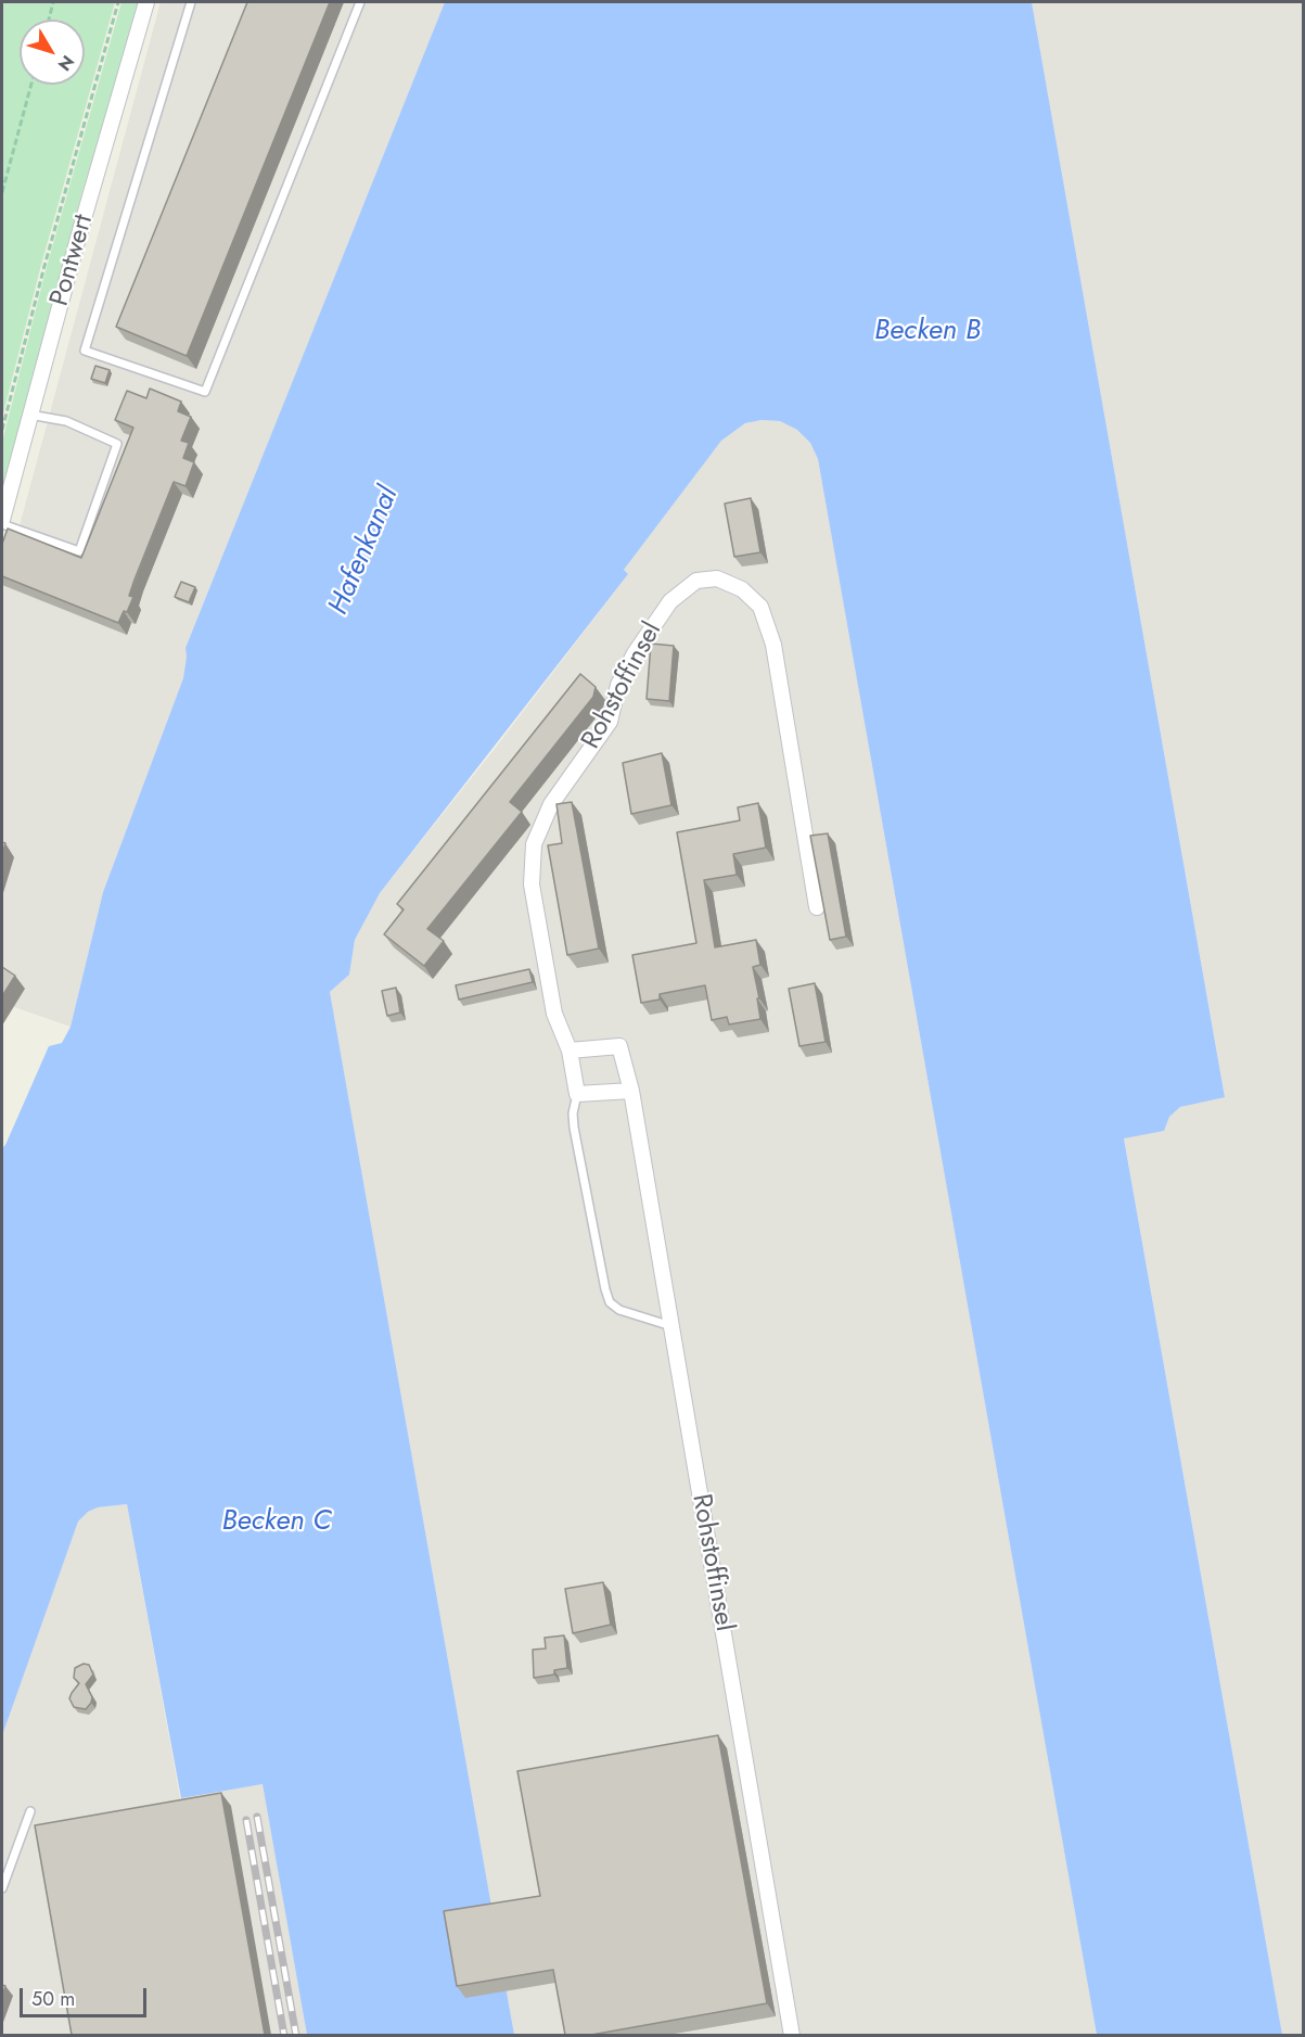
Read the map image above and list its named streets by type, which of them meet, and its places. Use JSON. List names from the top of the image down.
{
  "streets": {
    "street": ["Pontwert", "Rohstoffinsel"]
  },
  "water": ["Becken B", "Hafenkanal", "Becken C"],
  "scale_bar": "50 m",
  "north": "bottom right"
}
